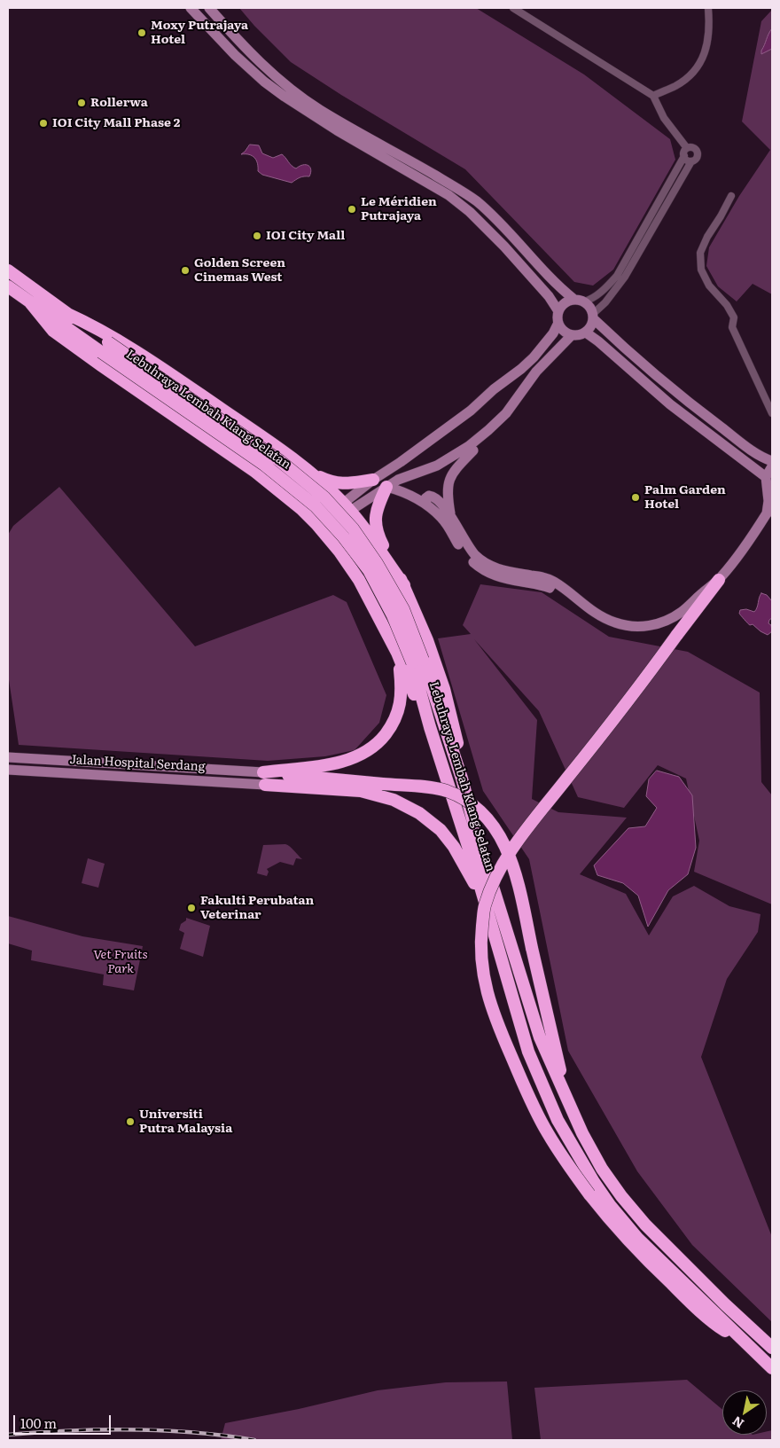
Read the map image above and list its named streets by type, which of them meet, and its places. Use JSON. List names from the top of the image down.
{
  "streets": {
    "highway": ["Lebuhraya Lembah Klang Selatan"],
    "street": ["Jalan Hospital Serdang"]
  },
  "parks": ["Vet Fruits Park"],
  "places": [
    "Moxy Putrajaya Hotel",
    "Rollerwa",
    "IOI City Mall Phase 2",
    "Le Méridien Putrajaya",
    "IOI City Mall",
    "Golden Screen Cinemas West",
    "Palm Garden Hotel",
    "Fakulti Perubatan Veterinar",
    "Universiti Putra Malaysia"
  ],
  "scale_bar": "100 m",
  "north": "bottom left"
}
